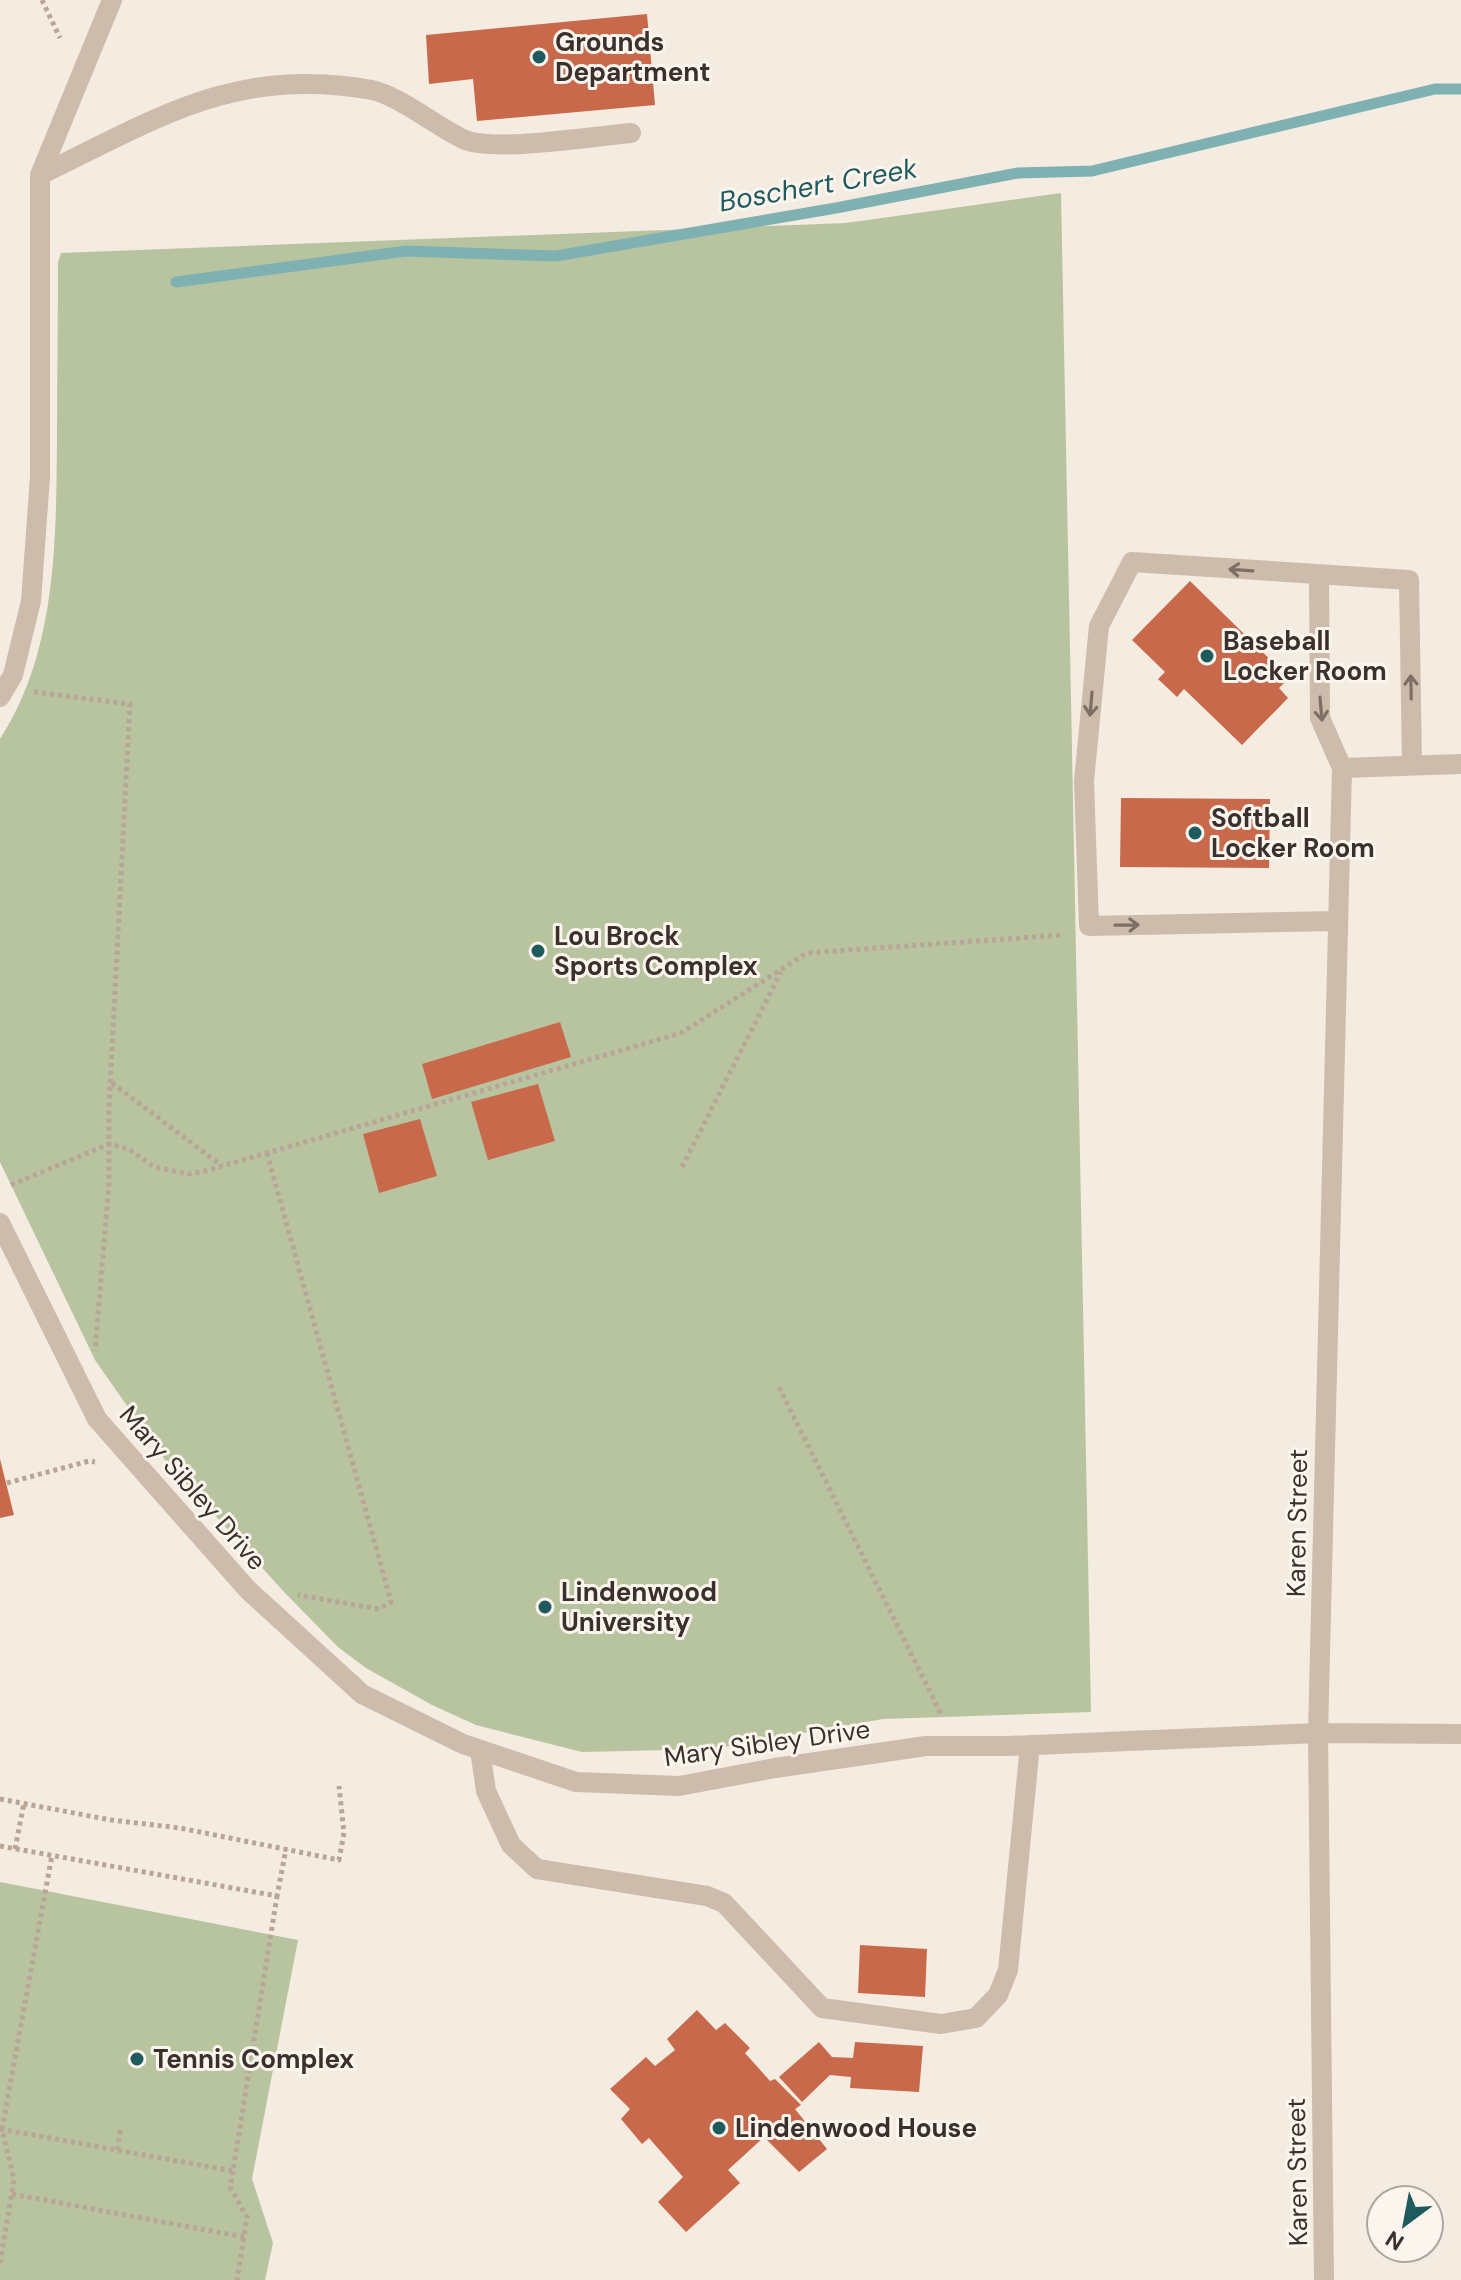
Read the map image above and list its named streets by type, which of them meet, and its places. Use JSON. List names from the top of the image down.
{
  "streets": {
    "street": ["Mary Sibley Drive", "Karen Street"]
  },
  "crossings": [
    ["Mary Sibley Drive", "Karen Street"]
  ],
  "water": ["Boschert Creek"],
  "places": [
    "Grounds Department",
    "Baseball Locker Room",
    "Softball Locker Room",
    "Lou Brock Sports Complex",
    "Lindenwood University",
    "Tennis Complex",
    "Lindenwood House"
  ],
  "north": "bottom left"
}
